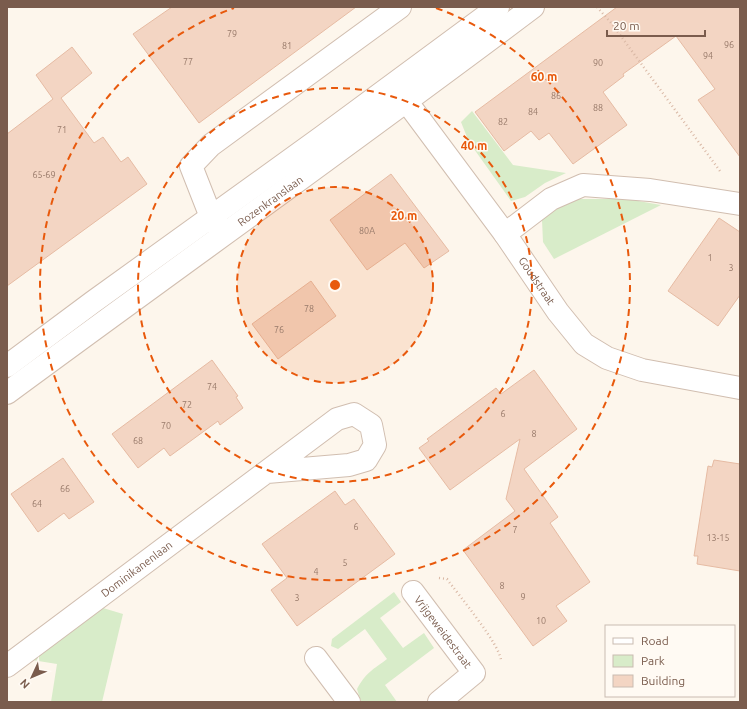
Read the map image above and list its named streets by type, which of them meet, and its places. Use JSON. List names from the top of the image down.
{
  "streets": {
    "street": [
      "Rozenkranslaan",
      "Goudstraat",
      "Dominikanenlaan",
      "Vrijgeweidestraat"
    ]
  },
  "crossings": [
    ["Rozenkranslaan", "Goudstraat"]
  ],
  "house_numbers": [
    "79",
    "96",
    "81",
    "94",
    "77",
    "90",
    "86",
    "88",
    "84",
    "82",
    "71",
    "65-69",
    "80A",
    "1",
    "3",
    "78",
    "76",
    "74",
    "72",
    "6",
    "70",
    "8",
    "68",
    "66",
    "64",
    "6",
    "7",
    "13-15",
    "5",
    "4",
    "8",
    "9",
    "3",
    "10"
  ],
  "legend": ["Road", "Park", "Building"],
  "scale_bar": "20 m",
  "north": "bottom left",
  "rings": ["60 m", "40 m", "20 m"]
}
